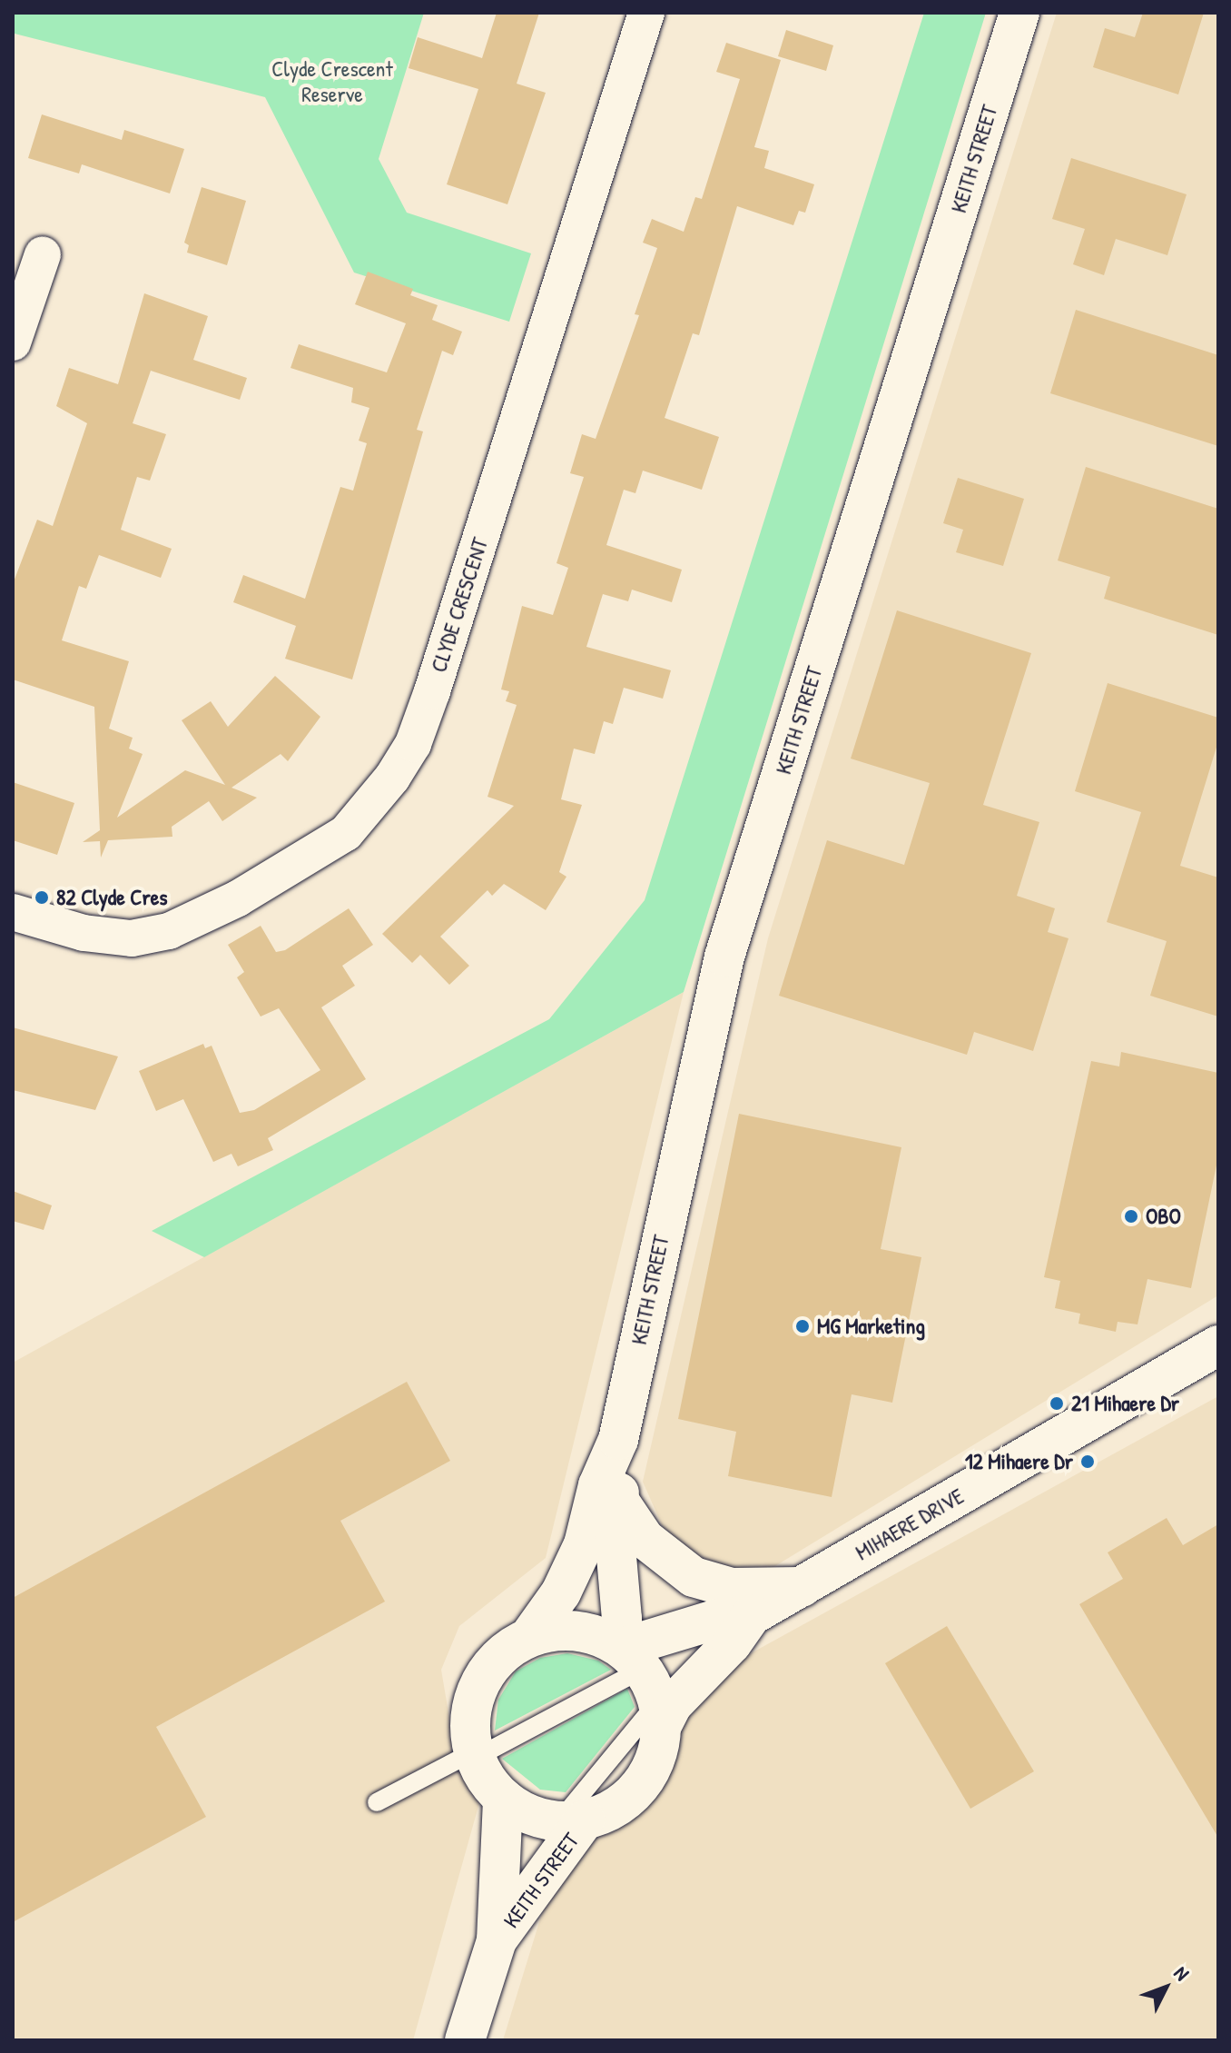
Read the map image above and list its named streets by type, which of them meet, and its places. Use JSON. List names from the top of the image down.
{
  "streets": {
    "street": ["KEITH STREET", "CLYDE CRESCENT", "MIHAERE DRIVE"]
  },
  "crossings": [
    ["KEITH STREET", "MIHAERE DRIVE"]
  ],
  "parks": ["Clyde Crescent Reserve"],
  "places": [
    "82 Clyde Cres",
    "OBO",
    "MG Marketing",
    "21 Mihaere Dr",
    "12 Mihaere Dr"
  ],
  "north": "top right"
}
